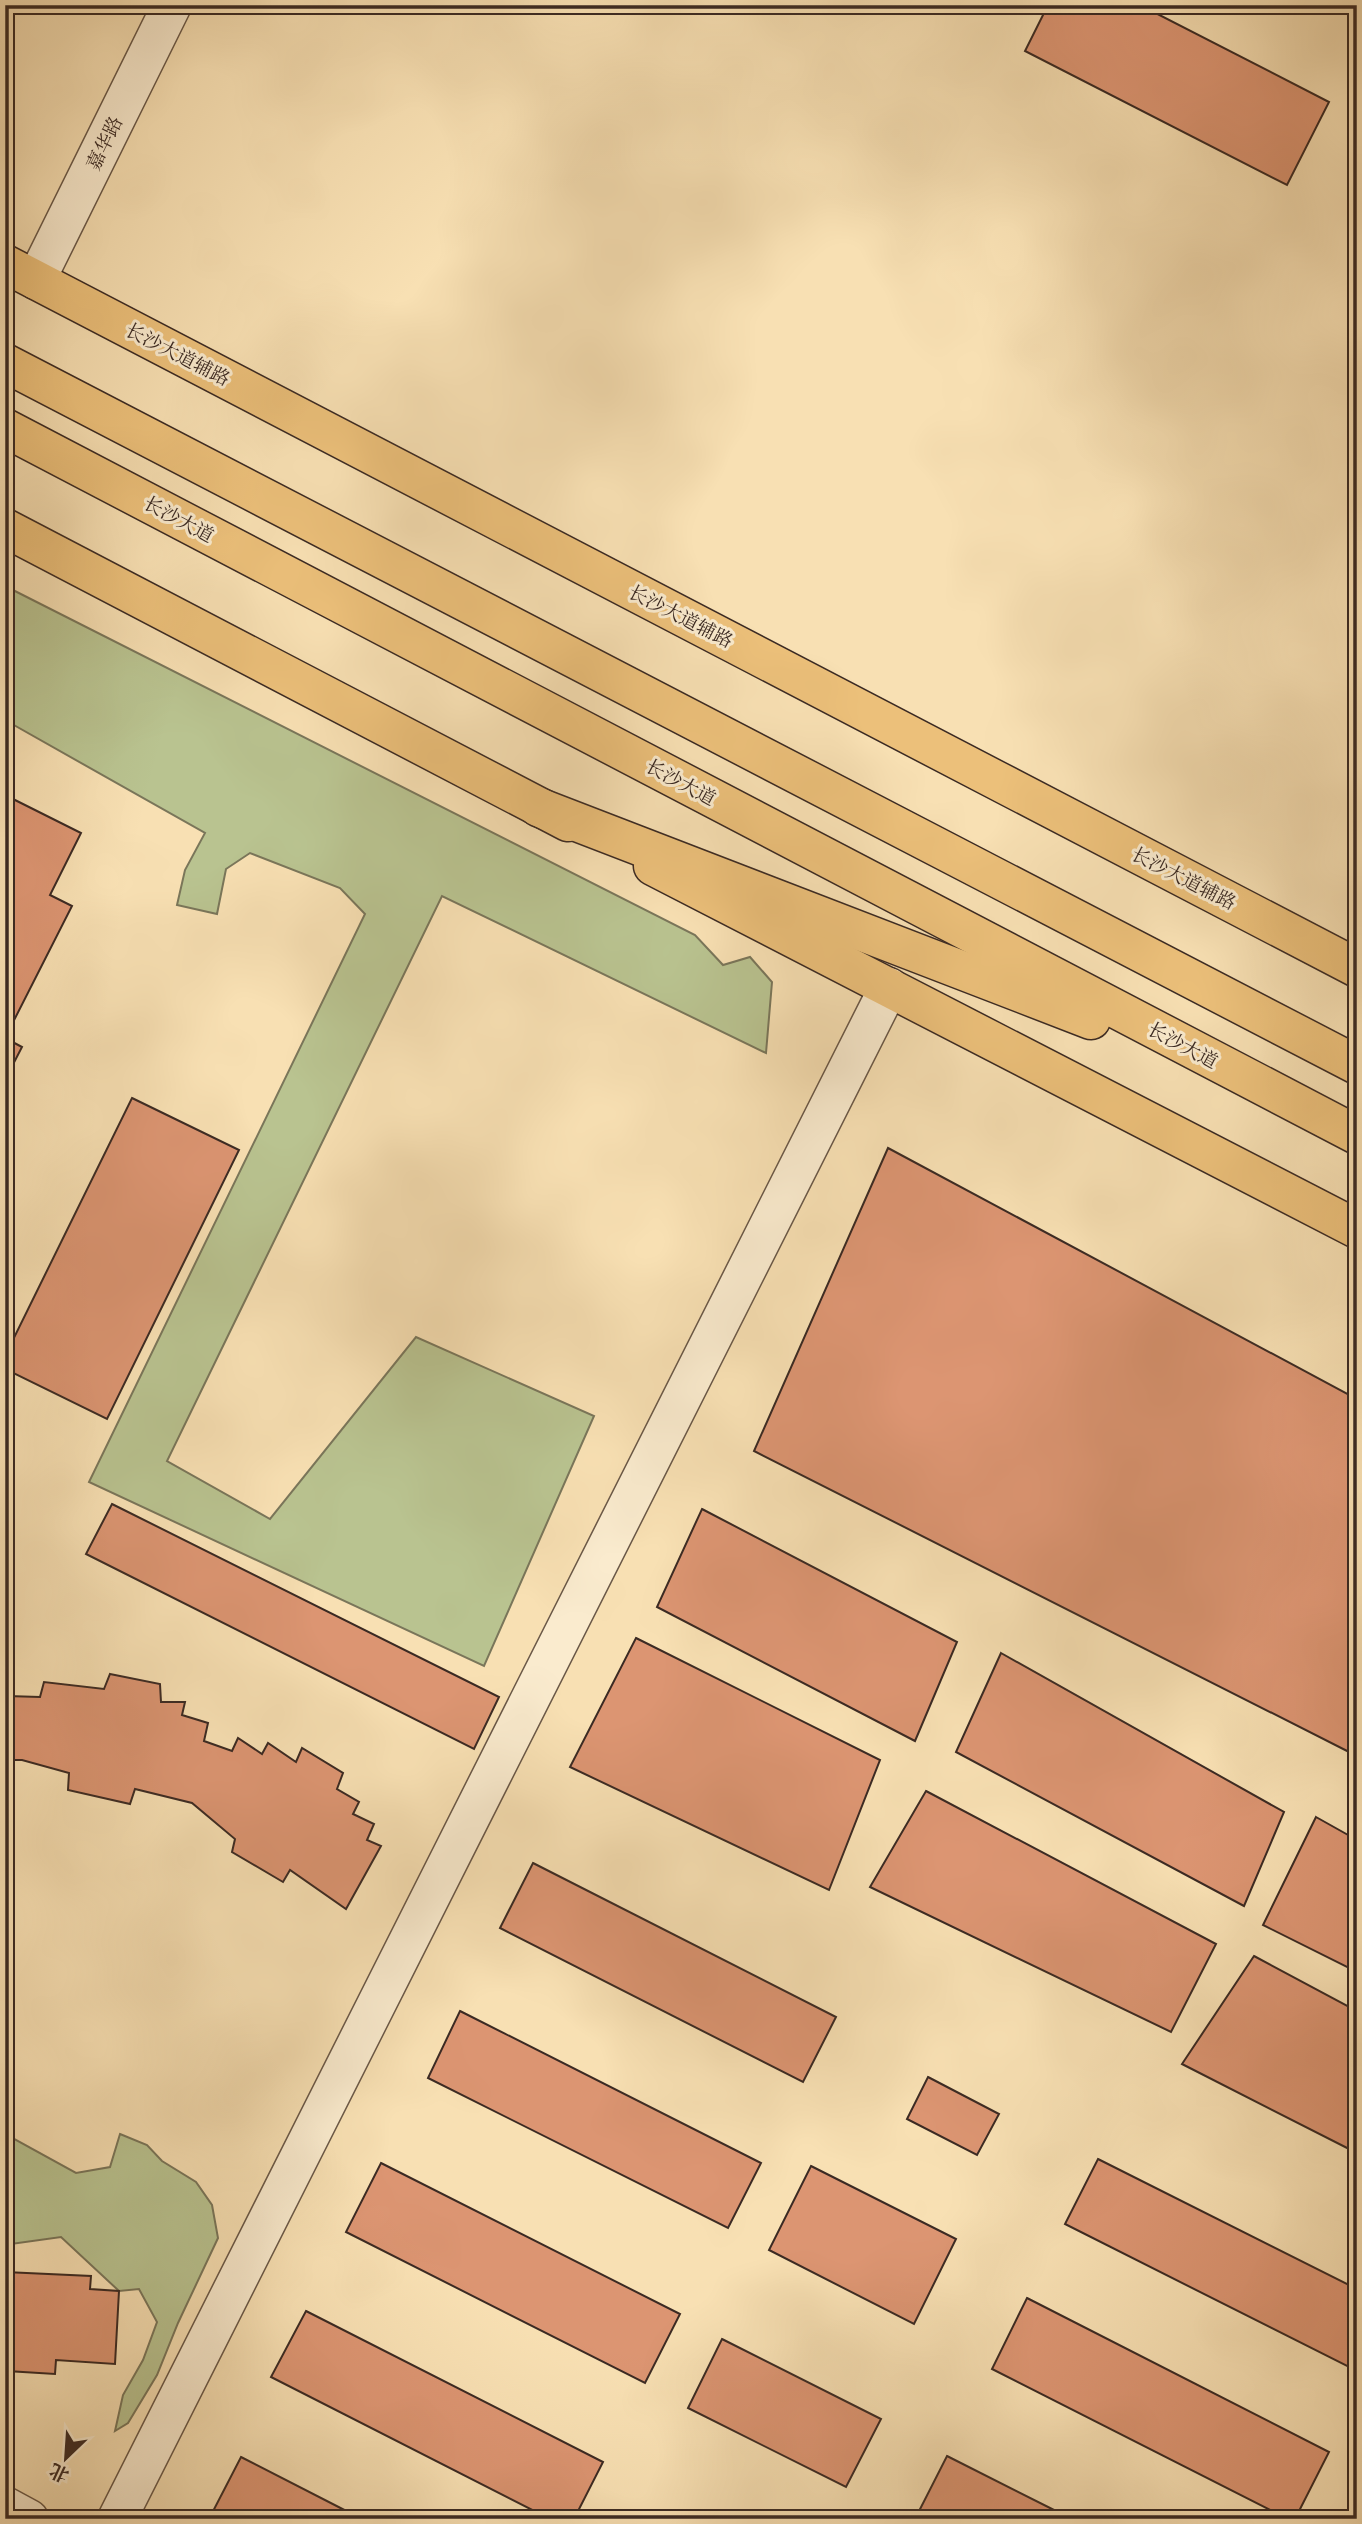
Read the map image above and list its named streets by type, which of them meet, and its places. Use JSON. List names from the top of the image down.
{
  "streets": {
    "main road": ["长沙大道辅路", "长沙大道"],
    "street": ["嘉华路"]
  },
  "crossings": [
    ["嘉华路", "长沙大道辅路"]
  ],
  "north": "bottom left"
}
